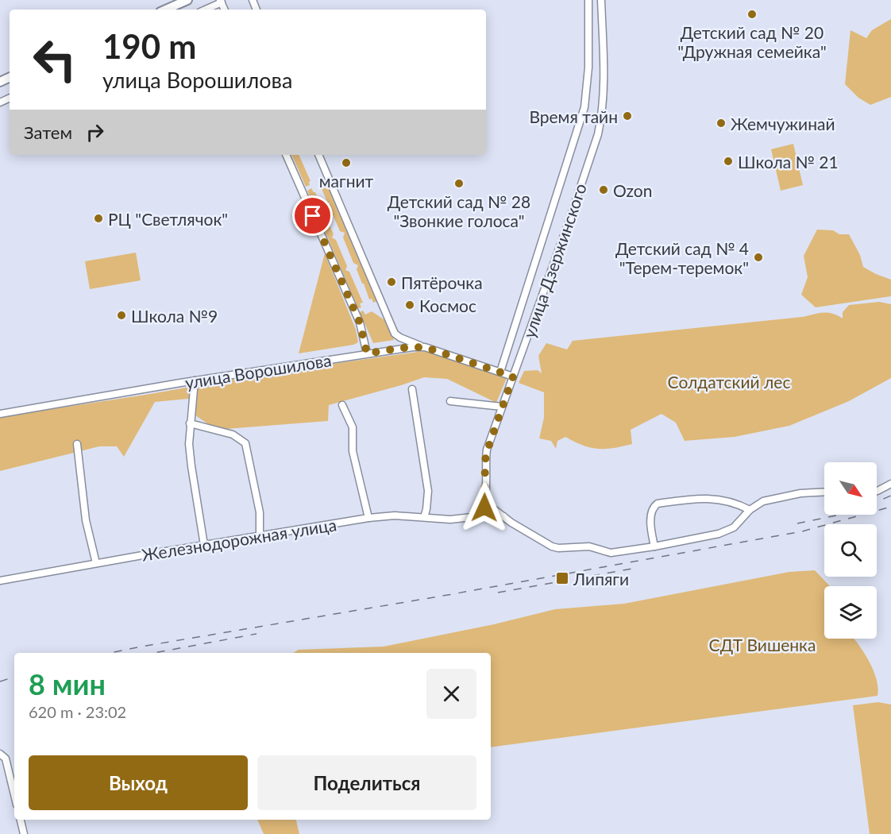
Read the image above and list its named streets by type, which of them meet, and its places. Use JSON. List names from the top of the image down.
{
  "streets": {
    "street": ["улица Дзержинского", "улица Ворошилова", "Железнодорожная улица"]
  },
  "crossings": [
    ["улица Дзержинского", "улица Ворошилова"],
    ["улица Дзержинского", "Железнодорожная улица"]
  ],
  "parks": ["Солдатский лес", "СДТ Вишенка"],
  "places": {
    "other": [
      "Детский сад № 20 \"Дружная семейка\"",
      "Время тайн",
      "Жемчужинай",
      "Школа № 21",
      "магнит",
      "Детский сад № 28 \"Звонкие голоса\"",
      "Ozon",
      "РЦ \"Светлячок\"",
      "Детский сад № 4 \"Терем-теремок\"",
      "Пятёрочка",
      "Космос",
      "Школа №9"
    ],
    "transit": ["Липяги"]
  },
  "north": "bottom right",
  "page": {
    "turn": ["190 m", "улица Ворошилова"],
    "then": "Затем",
    "heading": ["8 мин", "620 m · 23:02"],
    "buttons": ["Выход", "Поделиться"]
  }
}
